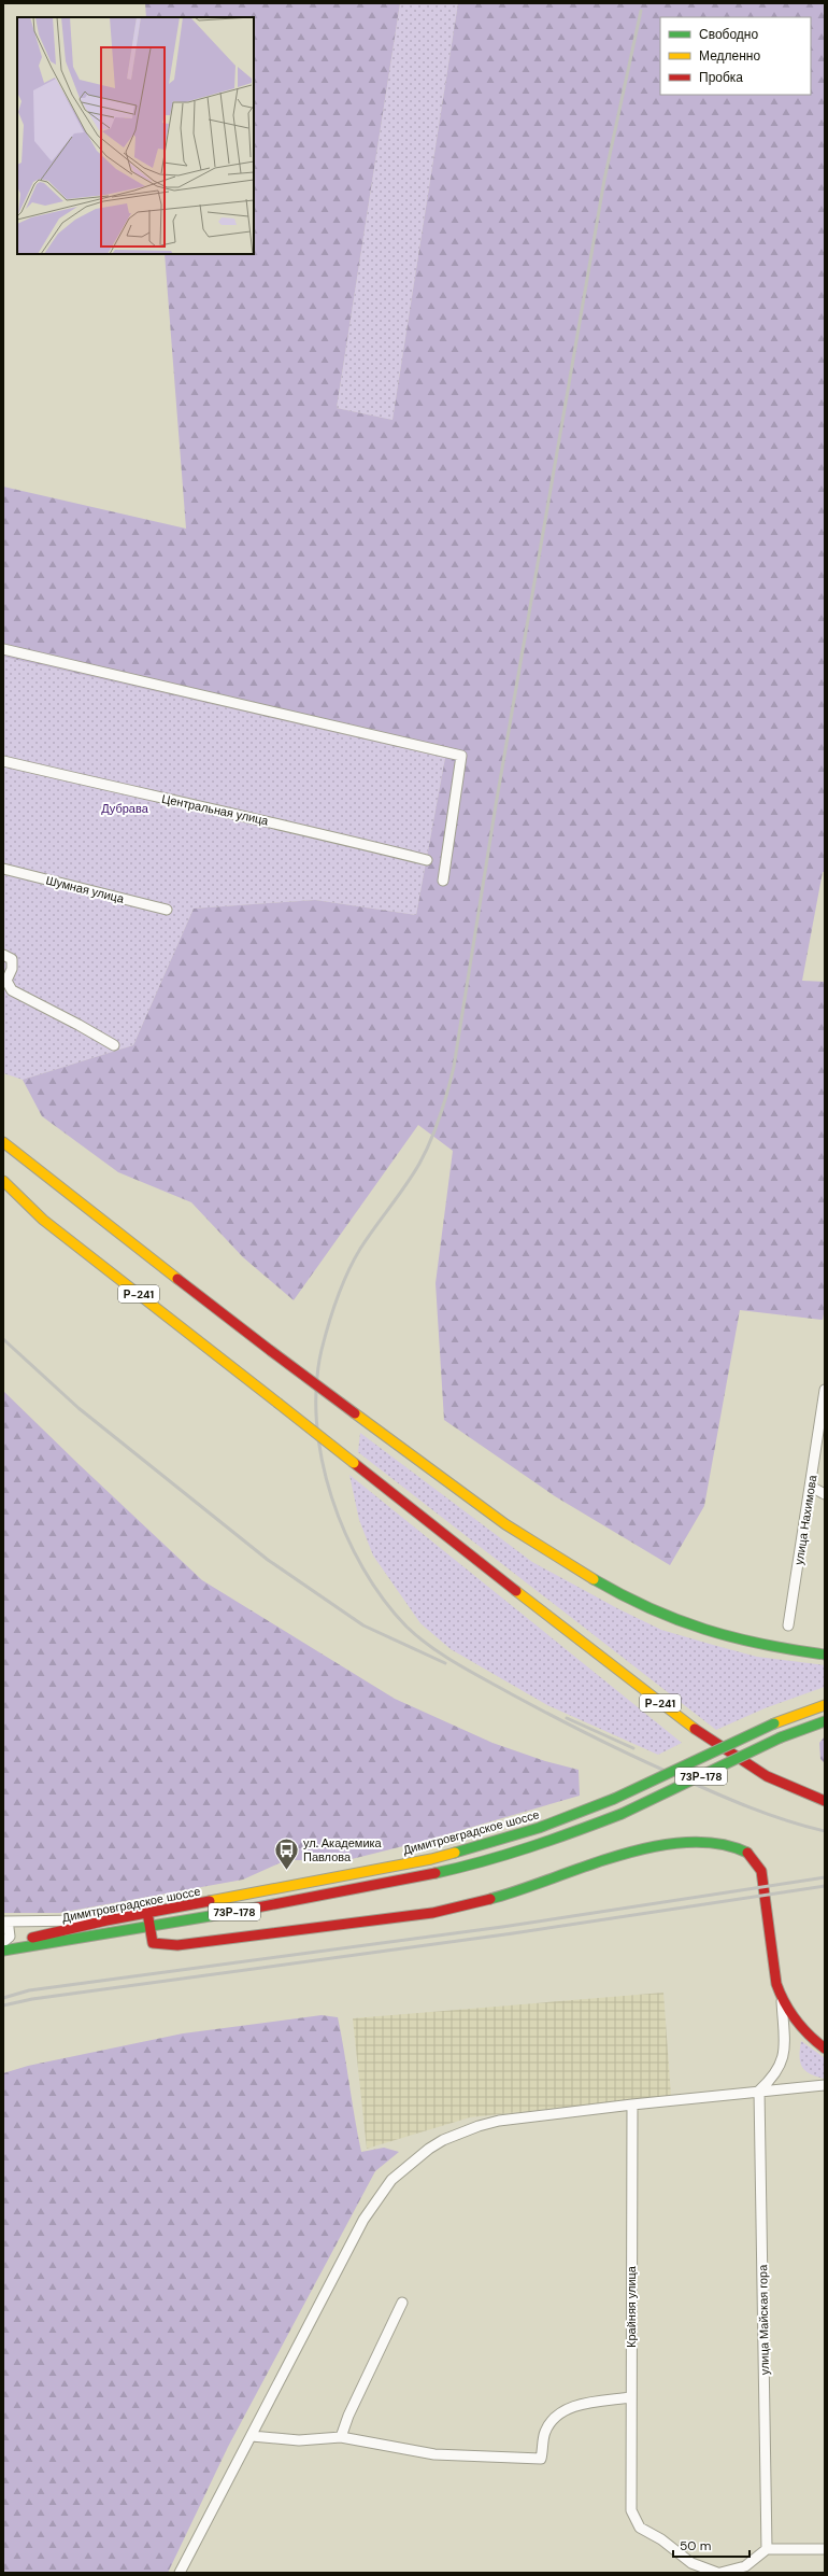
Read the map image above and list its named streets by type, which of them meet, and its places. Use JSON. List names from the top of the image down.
{
  "streets": {
    "main road": ["Р-241", "73Р-178", "Димитровградское шоссе"],
    "street": [
      "Центральная улица",
      "Шумная улица",
      "улица Нахимова",
      "Крайняя улица",
      "улица Майская гора"
    ]
  },
  "parks": ["Дубрава"],
  "places": {
    "bus stop": ["ул. Академика Павлова"]
  },
  "legend": ["Свободно", "Медленно", "Пробка"],
  "scale_bar": "50 m"
}
